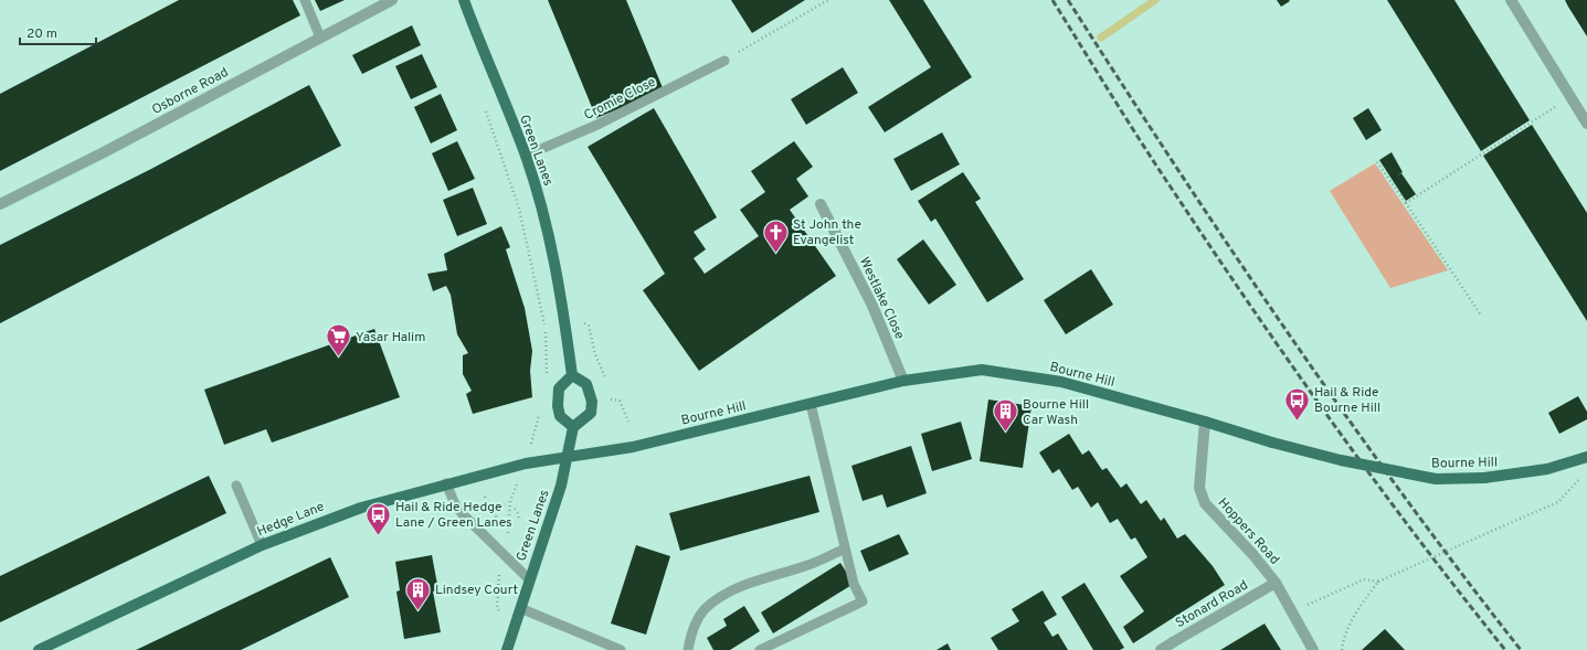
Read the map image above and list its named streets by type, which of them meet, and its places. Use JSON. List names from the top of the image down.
{
  "streets": {
    "main road": ["Green Lanes", "Bourne Hill", "Hedge Lane"],
    "street": [
      "Osborne Road",
      "Westlake Close",
      "Hoppers Road",
      "Stonard Road"
    ],
    "lane": ["Cromie Close"]
  },
  "crossings": [
    ["Cromie Close", "Green Lanes"],
    ["Green Lanes", "Bourne Hill"],
    ["Green Lanes", "Hedge Lane"],
    ["Westlake Close", "Bourne Hill"],
    ["Bourne Hill", "Hedge Lane"],
    ["Bourne Hill", "Hoppers Road"],
    ["Hoppers Road", "Stonard Road"]
  ],
  "places": {
    "church": ["St John the Evangelist"],
    "supermarket": ["Yasar Halim"],
    "bus stop": ["Hail & Ride Bourne Hill", "Hail & Ride Hedge Lane / Green Lanes"],
    "building": ["Bourne Hill Car Wash", "Lindsey Court"]
  },
  "scale_bar": "20 m"
}
